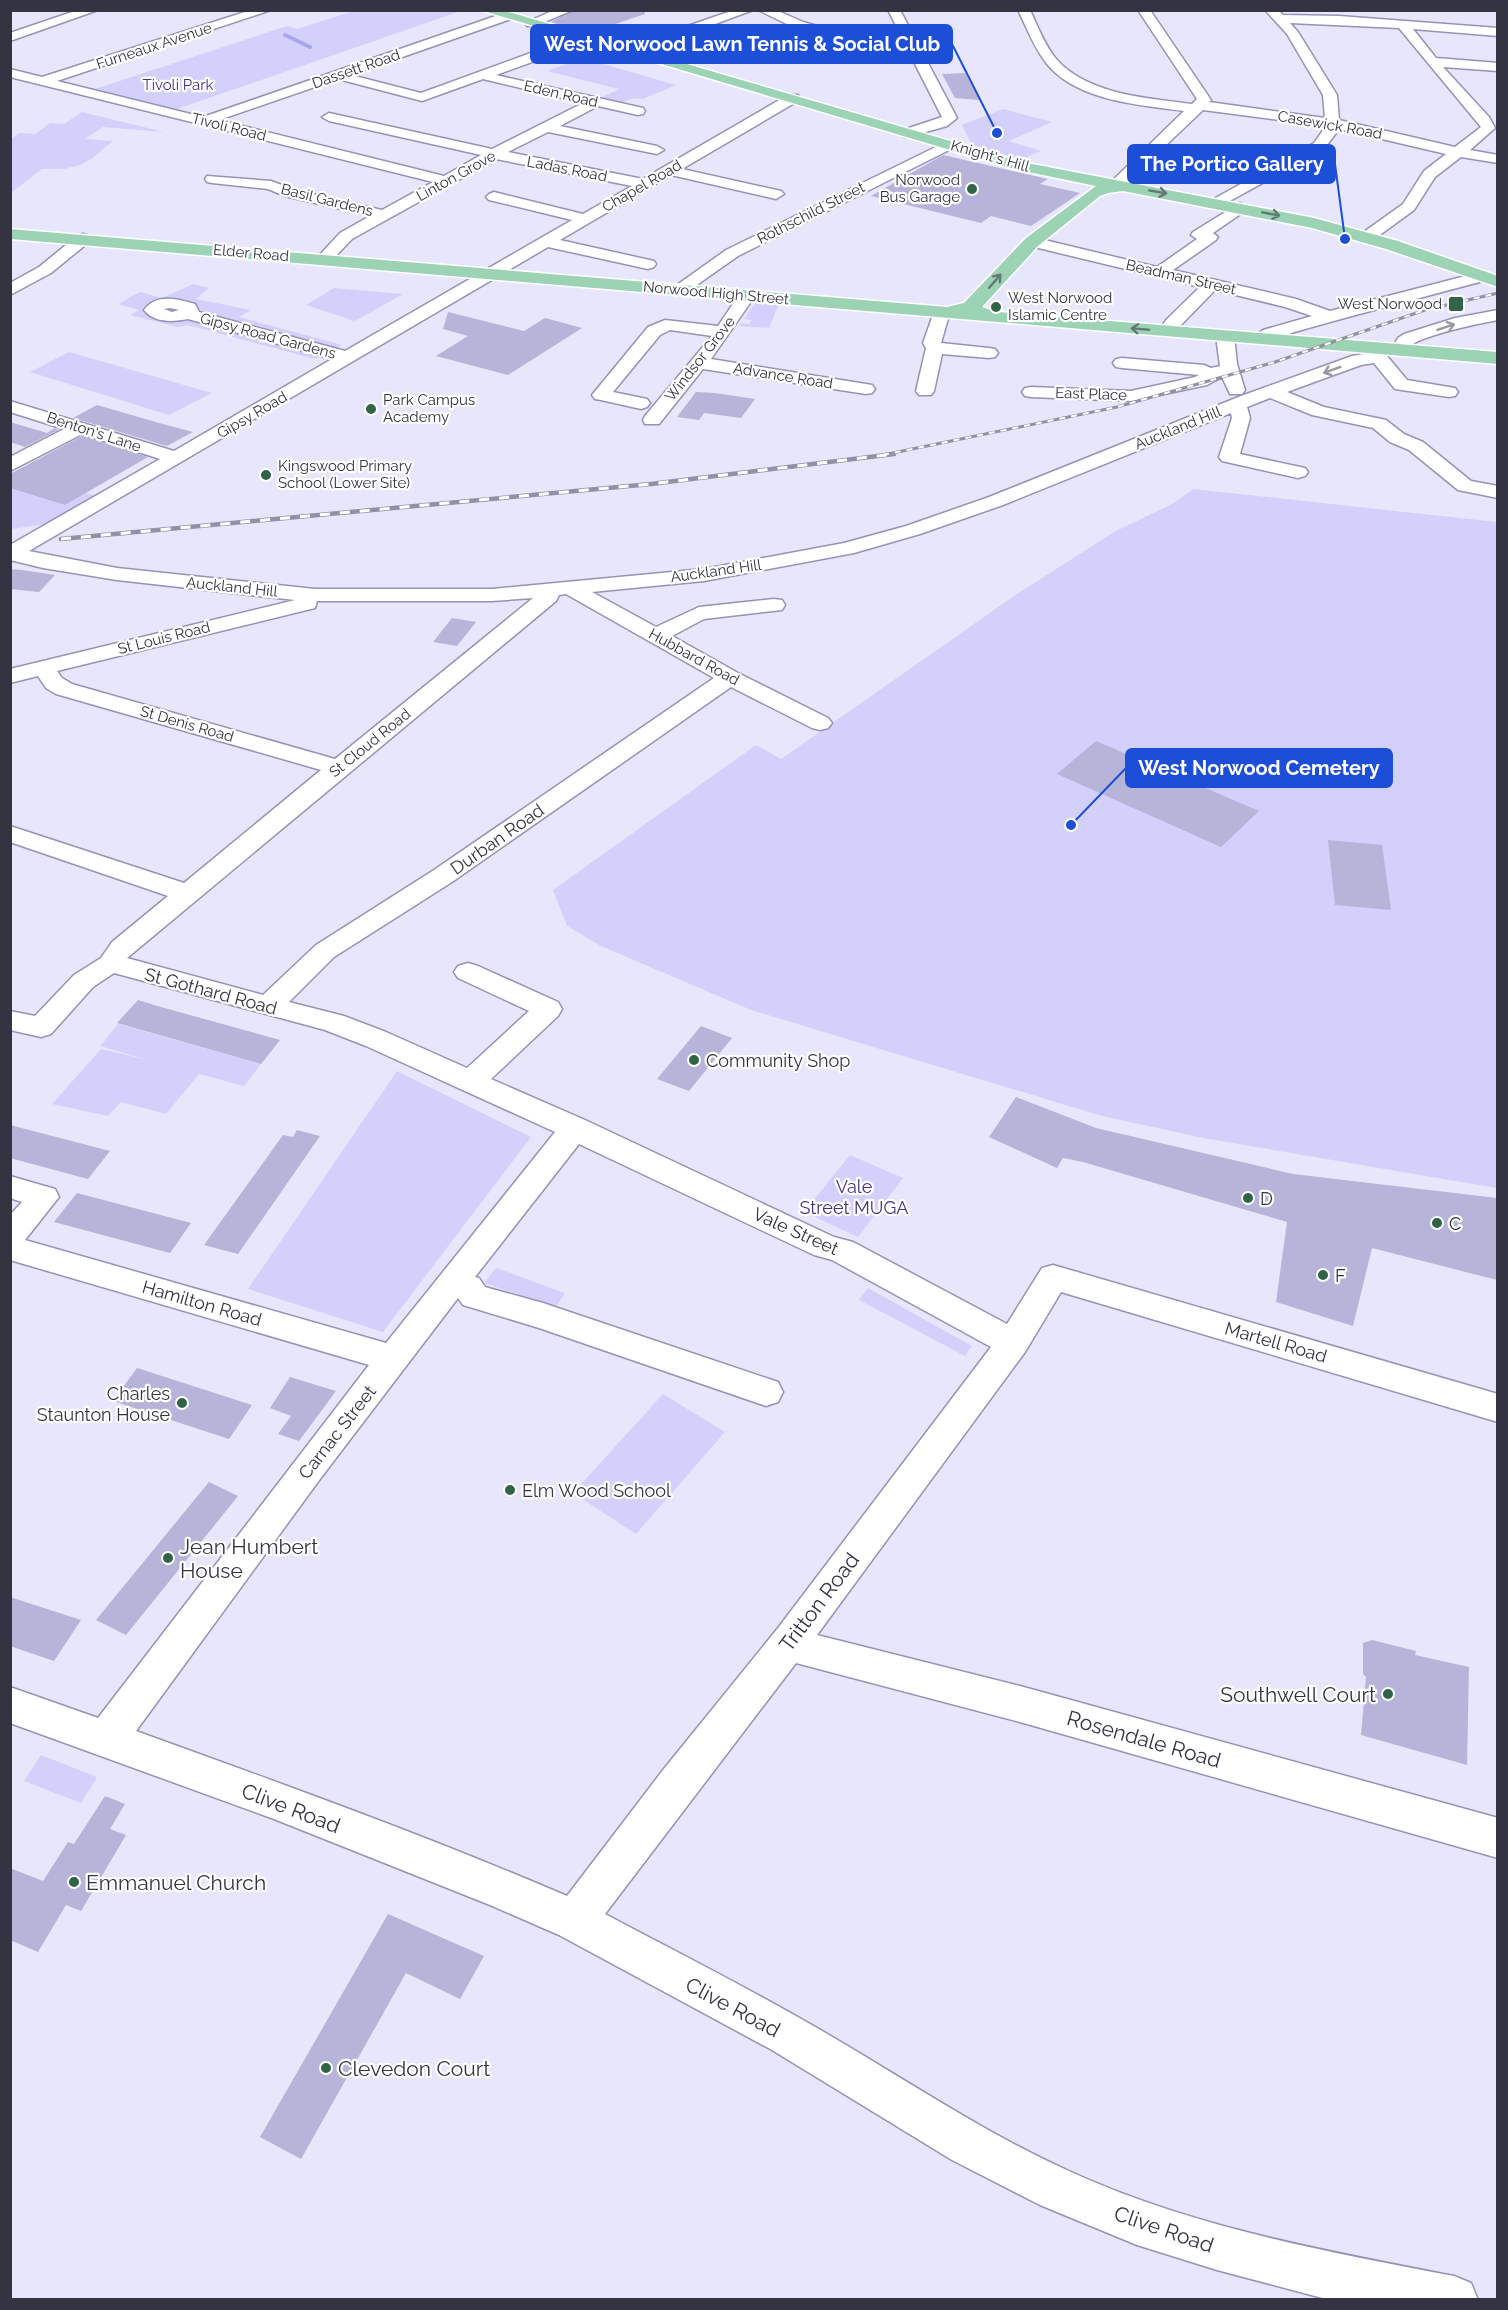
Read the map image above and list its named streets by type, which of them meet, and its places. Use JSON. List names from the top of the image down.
{
  "streets": {
    "main road": ["Knight's Hill", "Elder Road", "Norwood High Street"],
    "street": [
      "Furneaux Avenue",
      "Dassett Road",
      "Eden Road",
      "Casewick Road",
      "Tivoli Road",
      "Ladas Road",
      "Linton Grove",
      "Chapel Road",
      "Basil Gardens",
      "Rothschild Street",
      "Beadman Street",
      "Gipsy Road Gardens",
      "Windsor Grove",
      "Advance Road",
      "East Place",
      "Gipsy Road",
      "Auckland Hill",
      "Benton's Lane",
      "St Louis Road",
      "Hubbard Road",
      "St Denis Road",
      "St Cloud Road",
      "Durban Road",
      "St Gothard Road",
      "Vale Street",
      "Hamilton Road",
      "Martell Road",
      "Carnac Street",
      "Tritton Road",
      "Rosendale Road",
      "Clive Road"
    ]
  },
  "crossings": [
    ["Furneaux Avenue", "Tivoli Road"],
    ["Dassett Road", "Tivoli Road"],
    ["Dassett Road", "Knight's Hill"],
    ["Eden Road", "Linton Grove"],
    ["Tivoli Road", "Linton Grove"],
    ["Knight's Hill", "Chapel Road"],
    ["Knight's Hill", "Rothschild Street"],
    ["Ladas Road", "Linton Grove"],
    ["Ladas Road", "Chapel Road"],
    ["Linton Grove", "Basil Gardens"],
    ["Linton Grove", "Elder Road"],
    ["Chapel Road", "Elder Road"],
    ["Chapel Road", "Norwood High Street"],
    ["Chapel Road", "Gipsy Road"],
    ["Rothschild Street", "Norwood High Street"],
    ["Elder Road", "Norwood High Street"],
    ["Elder Road", "Gipsy Road"],
    ["Norwood High Street", "Windsor Grove"],
    ["Norwood High Street", "Gipsy Road"],
    ["Norwood High Street", "Auckland Hill"],
    ["Gipsy Road Gardens", "Gipsy Road"],
    ["Windsor Grove", "Advance Road"],
    ["Gipsy Road", "Auckland Hill"],
    ["Gipsy Road", "Benton's Lane"],
    ["Auckland Hill", "St Louis Road"],
    ["Auckland Hill", "Hubbard Road"],
    ["Auckland Hill", "St Cloud Road"],
    ["St Louis Road", "St Denis Road"],
    ["Hubbard Road", "St Cloud Road"],
    ["Hubbard Road", "Durban Road"],
    ["St Denis Road", "St Cloud Road"],
    ["Durban Road", "St Gothard Road"],
    ["St Gothard Road", "Vale Street"],
    ["St Gothard Road", "Carnac Street"],
    ["Vale Street", "Carnac Street"],
    ["Vale Street", "Tritton Road"],
    ["Hamilton Road", "Carnac Street"],
    ["Martell Road", "Tritton Road"],
    ["Carnac Street", "Clive Road"],
    ["Tritton Road", "Rosendale Road"],
    ["Tritton Road", "Clive Road"]
  ],
  "parks": ["Tivoli Park", "Vale Street MUGA"],
  "places": {
    "other": [
      "West Norwood Lawn Tennis & Social Club",
      "Norwood Bus Garage",
      "The Portico Gallery",
      "West Norwood Islamic Centre",
      "Park Campus Academy",
      "Kingswood Primary School (Lower Site)",
      "West Norwood Cemetery",
      "Community Shop",
      "D",
      "C",
      "F",
      "Charles Staunton House",
      "Elm Wood School",
      "Jean Humbert House",
      "Southwell Court",
      "Emmanuel Church",
      "Clevedon Court"
    ],
    "transit": ["West Norwood"]
  }
}
